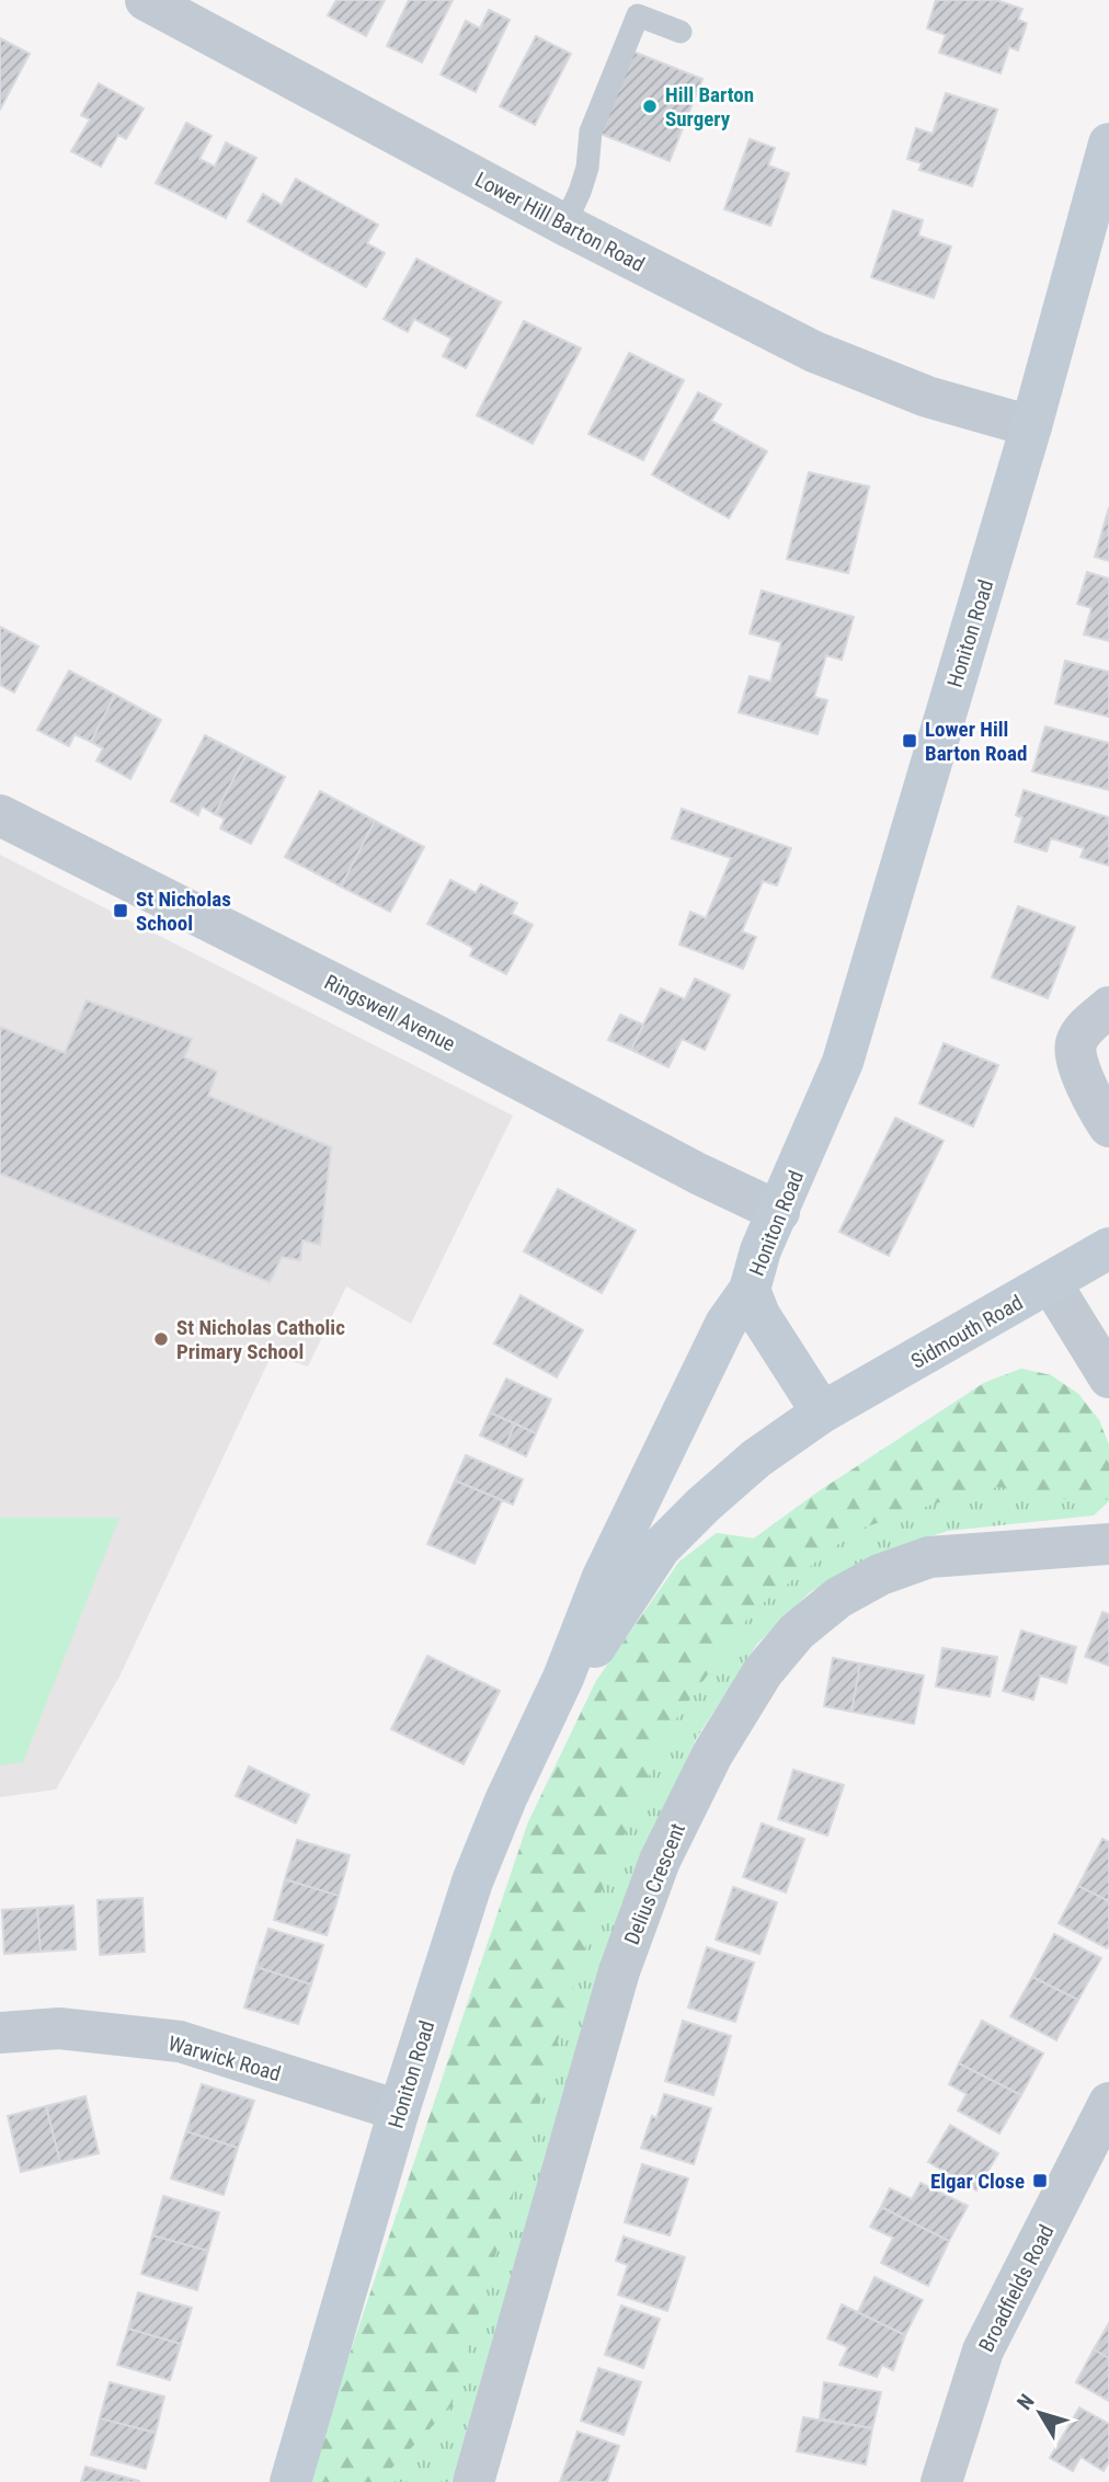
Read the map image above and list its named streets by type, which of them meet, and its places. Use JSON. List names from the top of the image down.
{
  "streets": {
    "main road": ["Honiton Road", "Sidmouth Road"],
    "street": [
      "Lower Hill Barton Road",
      "Ringswell Avenue",
      "Delius Crescent",
      "Warwick Road",
      "Broadfields Road"
    ]
  },
  "crossings": [
    ["Lower Hill Barton Road", "Honiton Road"],
    ["Honiton Road", "Ringswell Avenue"],
    ["Honiton Road", "Sidmouth Road"],
    ["Honiton Road", "Warwick Road"]
  ],
  "places": {
    "other": ["Hill Barton Surgery", "St Nicholas Catholic Primary School"],
    "transit": ["Lower Hill Barton Road", "St Nicholas School", "Elgar Close"]
  },
  "north": "top left"
}
